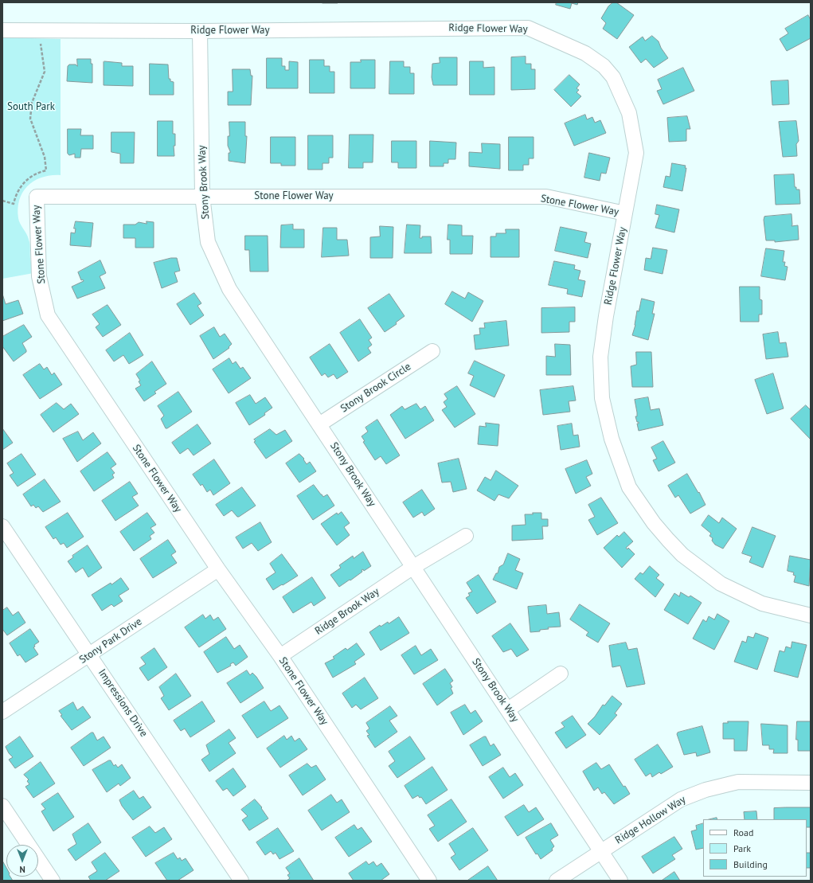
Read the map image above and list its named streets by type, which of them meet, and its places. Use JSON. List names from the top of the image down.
{
  "streets": {
    "street": [
      "Ridge Flower Way",
      "Stony Brook Way",
      "Stone Flower Way",
      "Stony Brook Circle",
      "Ridge Brook Way",
      "Stony Park Drive",
      "Impressions Drive",
      "Ridge Hollow Way"
    ]
  },
  "crossings": [
    ["Ridge Flower Way", "Stony Brook Way"],
    ["Ridge Flower Way", "Stone Flower Way"],
    ["Stony Brook Way", "Stone Flower Way"],
    ["Stony Brook Way", "Stony Brook Circle"],
    ["Stony Brook Way", "Ridge Brook Way"],
    ["Stony Brook Way", "Ridge Hollow Way"],
    ["Stone Flower Way", "Ridge Brook Way"],
    ["Stone Flower Way", "Stony Park Drive"],
    ["Stony Park Drive", "Impressions Drive"]
  ],
  "parks": ["South Park"],
  "legend": ["Road", "Park", "Building"],
  "north": "bottom"
}
